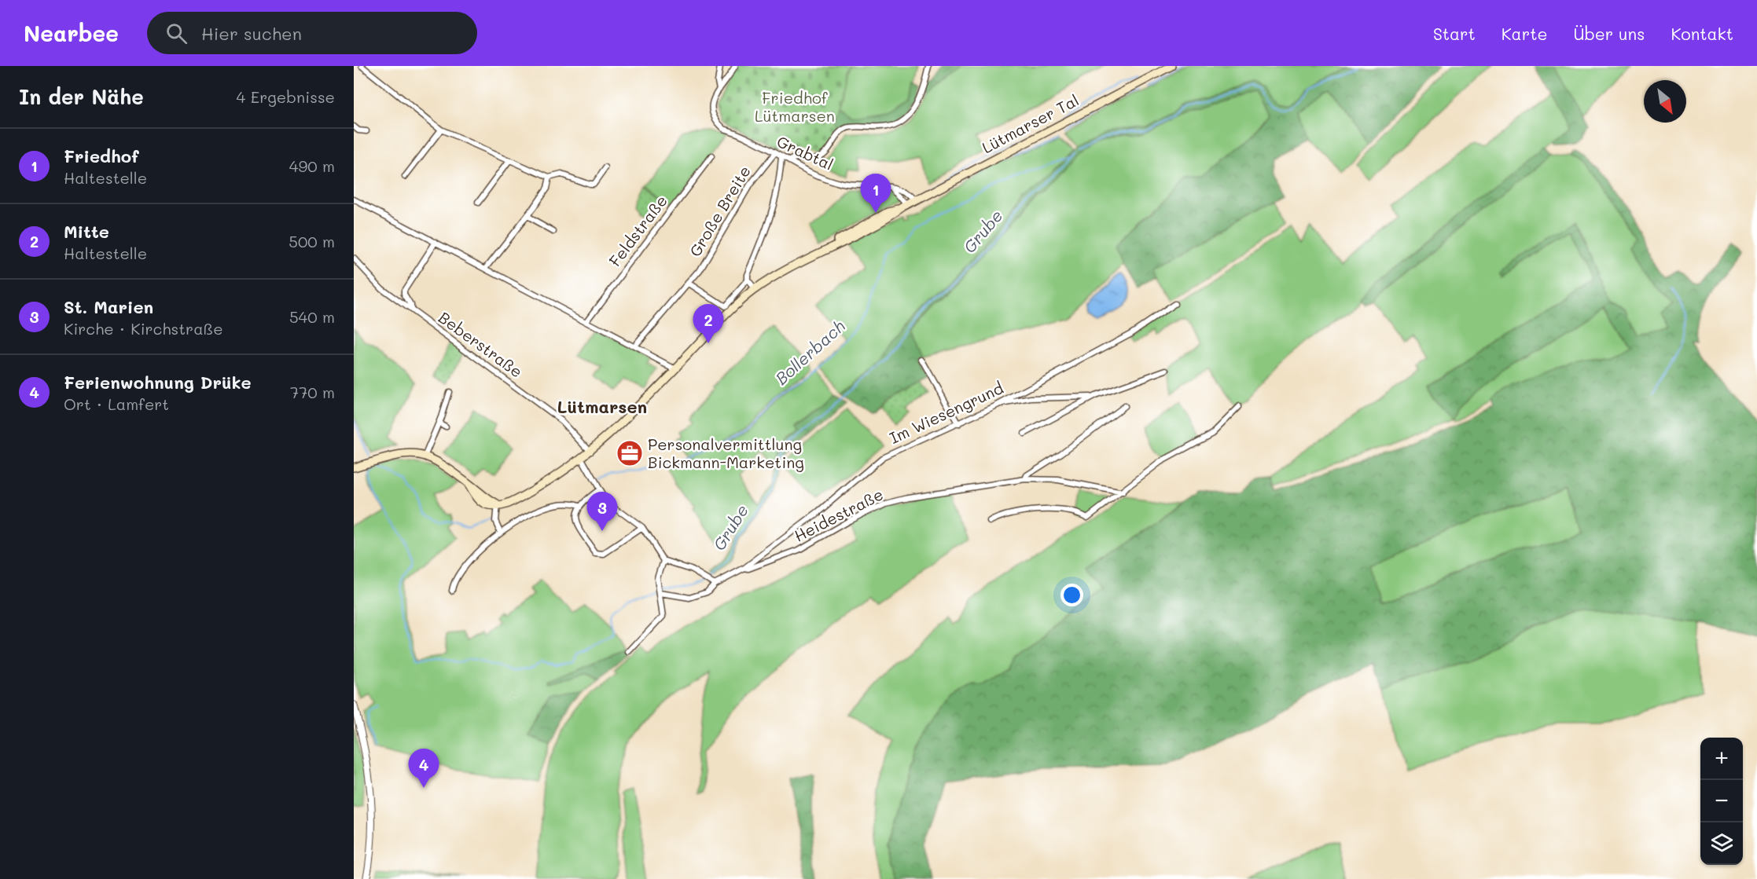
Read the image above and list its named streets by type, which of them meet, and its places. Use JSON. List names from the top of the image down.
{
  "streets": {
    "main road": ["Lütmarser Tal"],
    "street": [
      "Grabtal",
      "Große Breite",
      "Feldstraße",
      "Beberstraße",
      "Im Wiesengrund",
      "Heidestraße"
    ]
  },
  "crossings": [
    ["Lütmarser Tal", "Grabtal"],
    ["Lütmarser Tal", "Beberstraße"],
    ["Grabtal", "Große Breite"],
    ["Im Wiesengrund", "Heidestraße"]
  ],
  "districts": ["Lütmarsen"],
  "water": ["Grube", "Bollerbach"],
  "parks": ["Friedhof Lütmarsen"],
  "places": {
    "office": ["Personalvermittlung Bickmann-Marketing"]
  },
  "north": "bottom right",
  "page": {
    "header": "Nearbee",
    "search": "Hier suchen",
    "nav": [
      "Start",
      "Karte",
      "Über uns",
      "Kontakt"
    ],
    "heading": ["In der Nähe", "4 Ergebnisse"],
    "list": [
      {
        "mark": "1",
        "name": "Friedhof",
        "note": "Haltestelle",
        "value": "490 m"
      },
      {
        "mark": "2",
        "name": "Mitte",
        "note": "Haltestelle",
        "value": "500 m"
      },
      {
        "mark": "3",
        "name": "St. Marien",
        "note": "Kirche · Kirchstraße",
        "value": "540 m"
      },
      {
        "mark": "4",
        "name": "Ferienwohnung Drüke",
        "note": "Ort · Lamfert",
        "value": "770 m"
      }
    ],
    "pins": [
      "1",
      "2",
      "3",
      "4"
    ],
    "map_buttons": ["+", "−"]
  }
}
